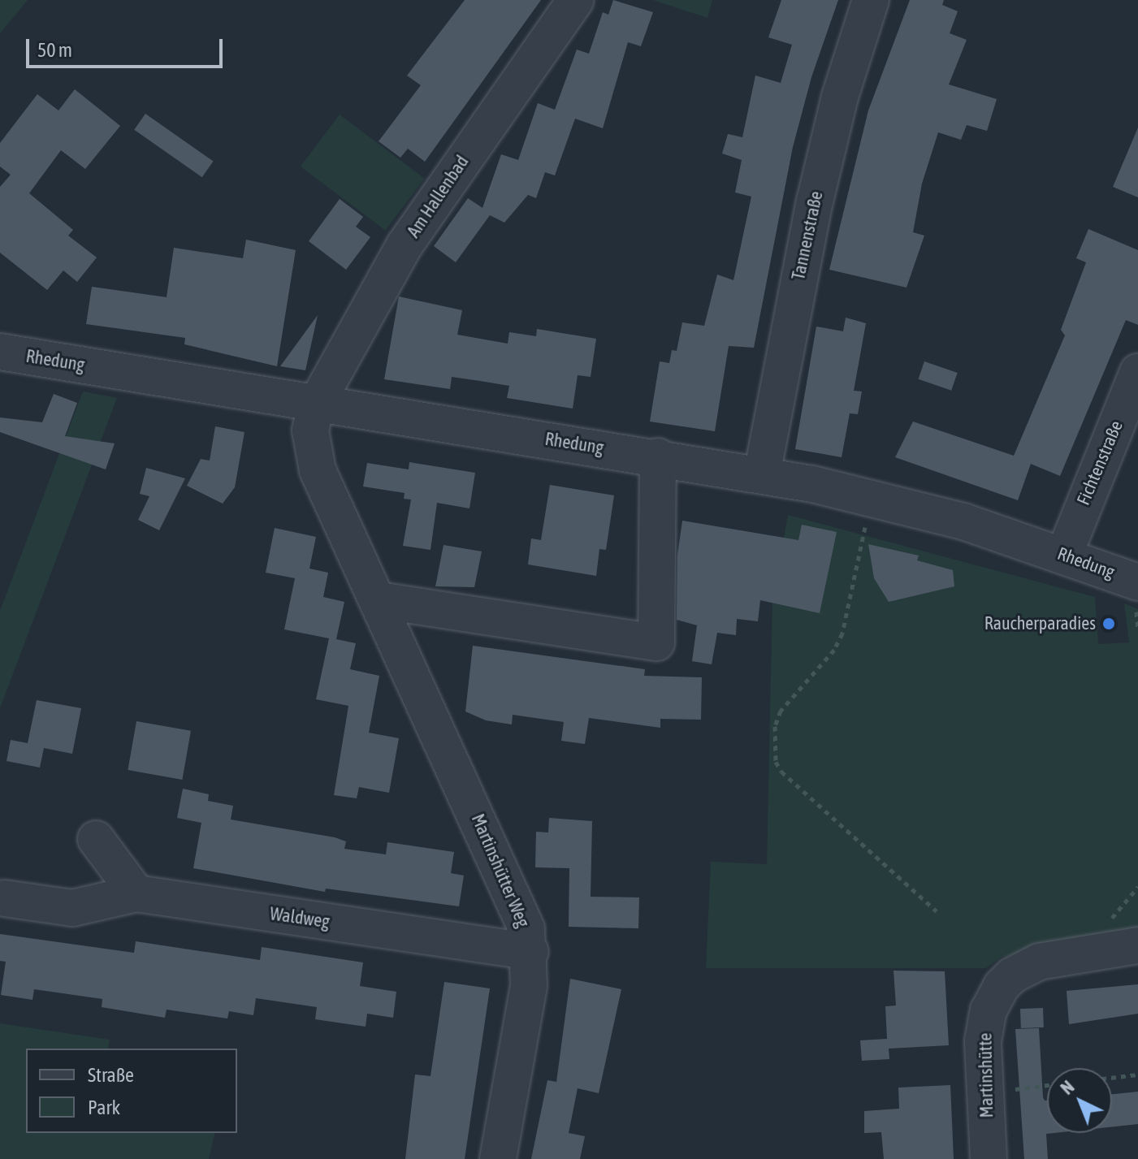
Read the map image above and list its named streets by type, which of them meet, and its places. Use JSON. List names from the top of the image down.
{
  "streets": {
    "street": [
      "Am Hallenbad",
      "Tannenstraße",
      "Rhedung",
      "Fichtenstraße",
      "Martinshütter Weg",
      "Waldweg",
      "Martinshütte"
    ]
  },
  "crossings": [
    ["Am Hallenbad", "Rhedung"],
    ["Am Hallenbad", "Martinshütter Weg"],
    ["Tannenstraße", "Rhedung"],
    ["Rhedung", "Fichtenstraße"],
    ["Rhedung", "Martinshütter Weg"],
    ["Martinshütter Weg", "Waldweg"]
  ],
  "places": ["Raucherparadies"],
  "legend": ["Straße", "Park"],
  "scale_bar": "50 m",
  "north": "top left"
}
